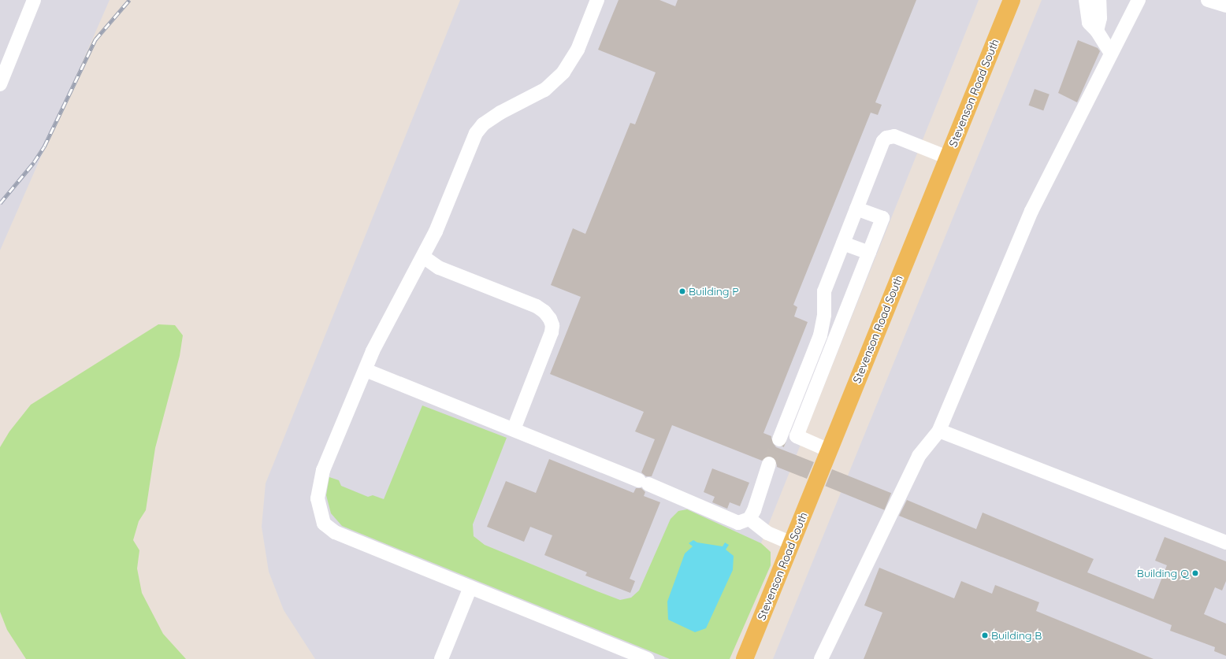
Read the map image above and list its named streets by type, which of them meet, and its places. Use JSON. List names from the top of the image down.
{
  "streets": {
    "main road": ["Stevenson Road South"]
  },
  "places": ["Building P", "Building Q", "Building B"]
}
